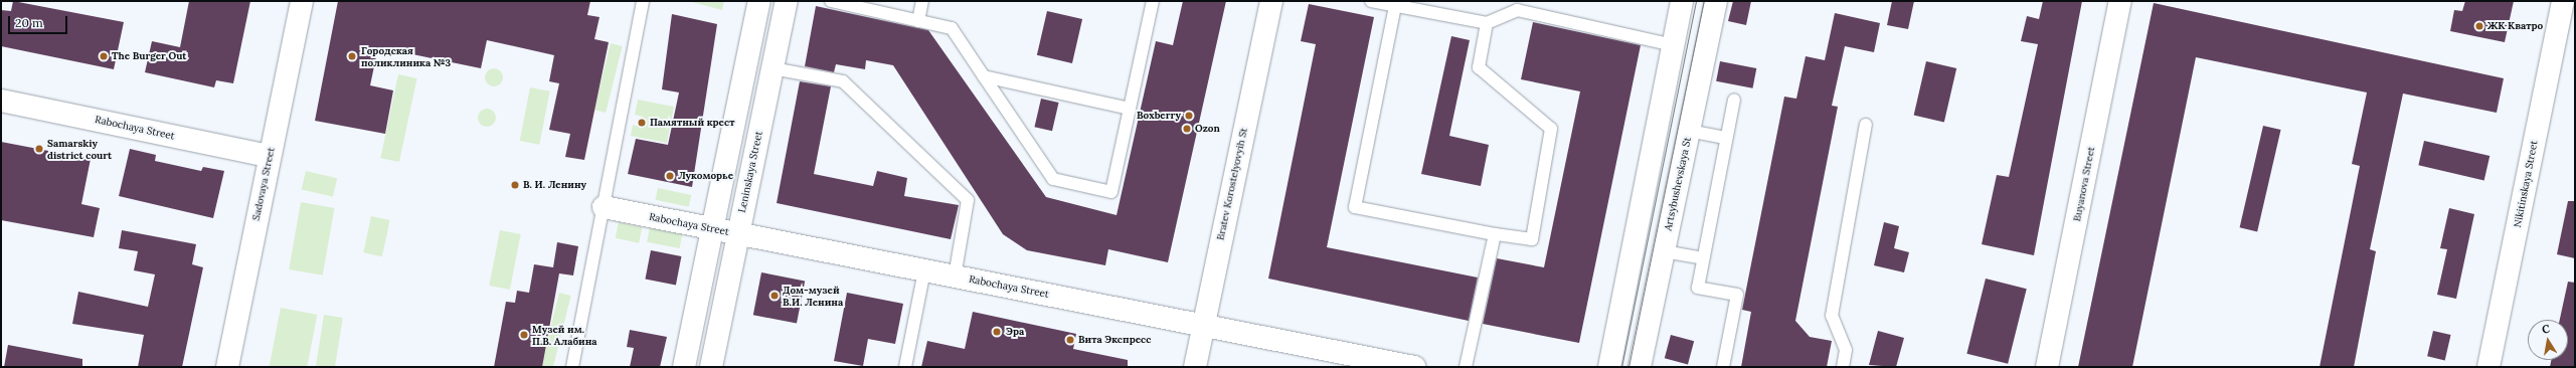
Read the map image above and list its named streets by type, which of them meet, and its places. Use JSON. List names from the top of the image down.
{
  "streets": {
    "street": [
      "Rabochaya Street",
      "Leninskaya Street",
      "Sadovaya Street",
      "Bratev Korostelyovyih St",
      "Artsybushevskaya St",
      "Buyanova Street",
      "Nikitinskaya Street"
    ]
  },
  "crossings": [
    ["Rabochaya Street", "Leninskaya Street"],
    ["Rabochaya Street", "Sadovaya Street"],
    ["Rabochaya Street", "Bratev Korostelyovyih St"]
  ],
  "places": [
    "ЖК Кватро",
    "The Burger Out",
    "Городская поликлиника №3",
    "Boxberry",
    "Памятный крест",
    "Ozon",
    "Samarskiy district court",
    "Лукоморье",
    "В. И. Ленину",
    "Дом-музей В.И. Ленина",
    "Эра",
    "Музей им. П.В. Алабина",
    "Вита Экспресс"
  ],
  "scale_bar": "20 m",
  "north": "top"
}
